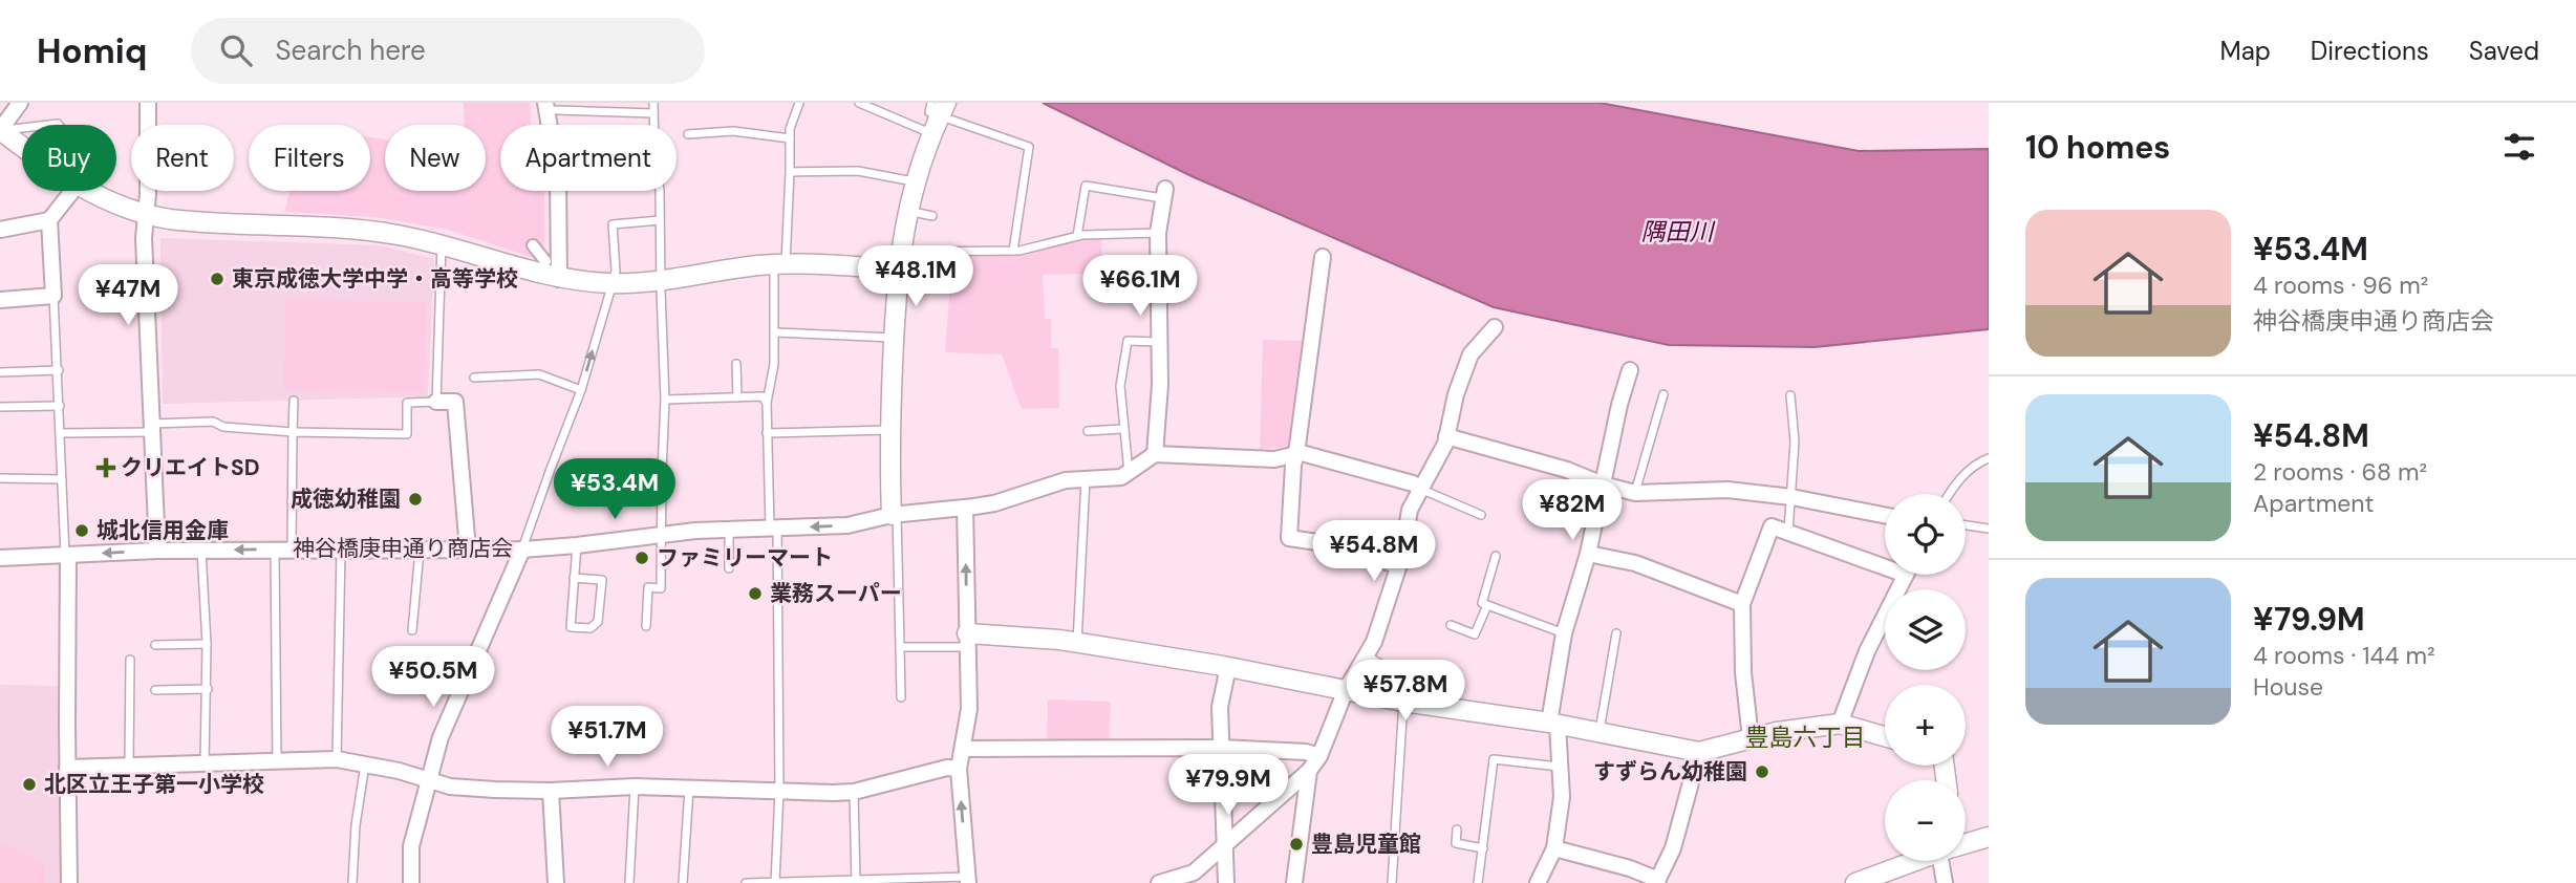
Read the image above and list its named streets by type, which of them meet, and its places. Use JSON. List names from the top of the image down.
{
  "streets": {
    "street": ["神谷橋庚申通り商店会"]
  },
  "districts": ["豊島六丁目"],
  "water": ["隅田川"],
  "places": {
    "other": [
      "東京成徳大学中学・高等学校",
      "成徳幼稚園",
      "城北信用金庫",
      "ファミリーマート",
      "業務スーパー",
      "すずらん幼稚園",
      "北区立王子第一小学校",
      "豊島児童館"
    ],
    "health": ["クリエイトSD"]
  },
  "page": {
    "header": "Homiq",
    "search": "Search here",
    "nav": ["Map", "Directions", "Saved"],
    "heading": "10 homes",
    "chip": [
      "Buy",
      "Rent",
      "Filters",
      "New",
      "Apartment"
    ],
    "list": [
      {
        "name": "¥53.4M",
        "note": "4 rooms · 96 m² · 神谷橋庚申通り商店会"
      },
      {
        "name": "¥54.8M",
        "note": "2 rooms · 68 m² · Apartment"
      },
      {
        "name": "¥79.9M",
        "note": "4 rooms · 144 m² · House"
      }
    ],
    "price": [
      "¥48.1M",
      "¥66.1M",
      "¥47M",
      "¥53.4M",
      "¥82M",
      "¥54.8M",
      "¥50.5M",
      "¥57.8M",
      "¥51.7M",
      "¥79.9M"
    ],
    "map_buttons": ["+", "−"]
  }
}
